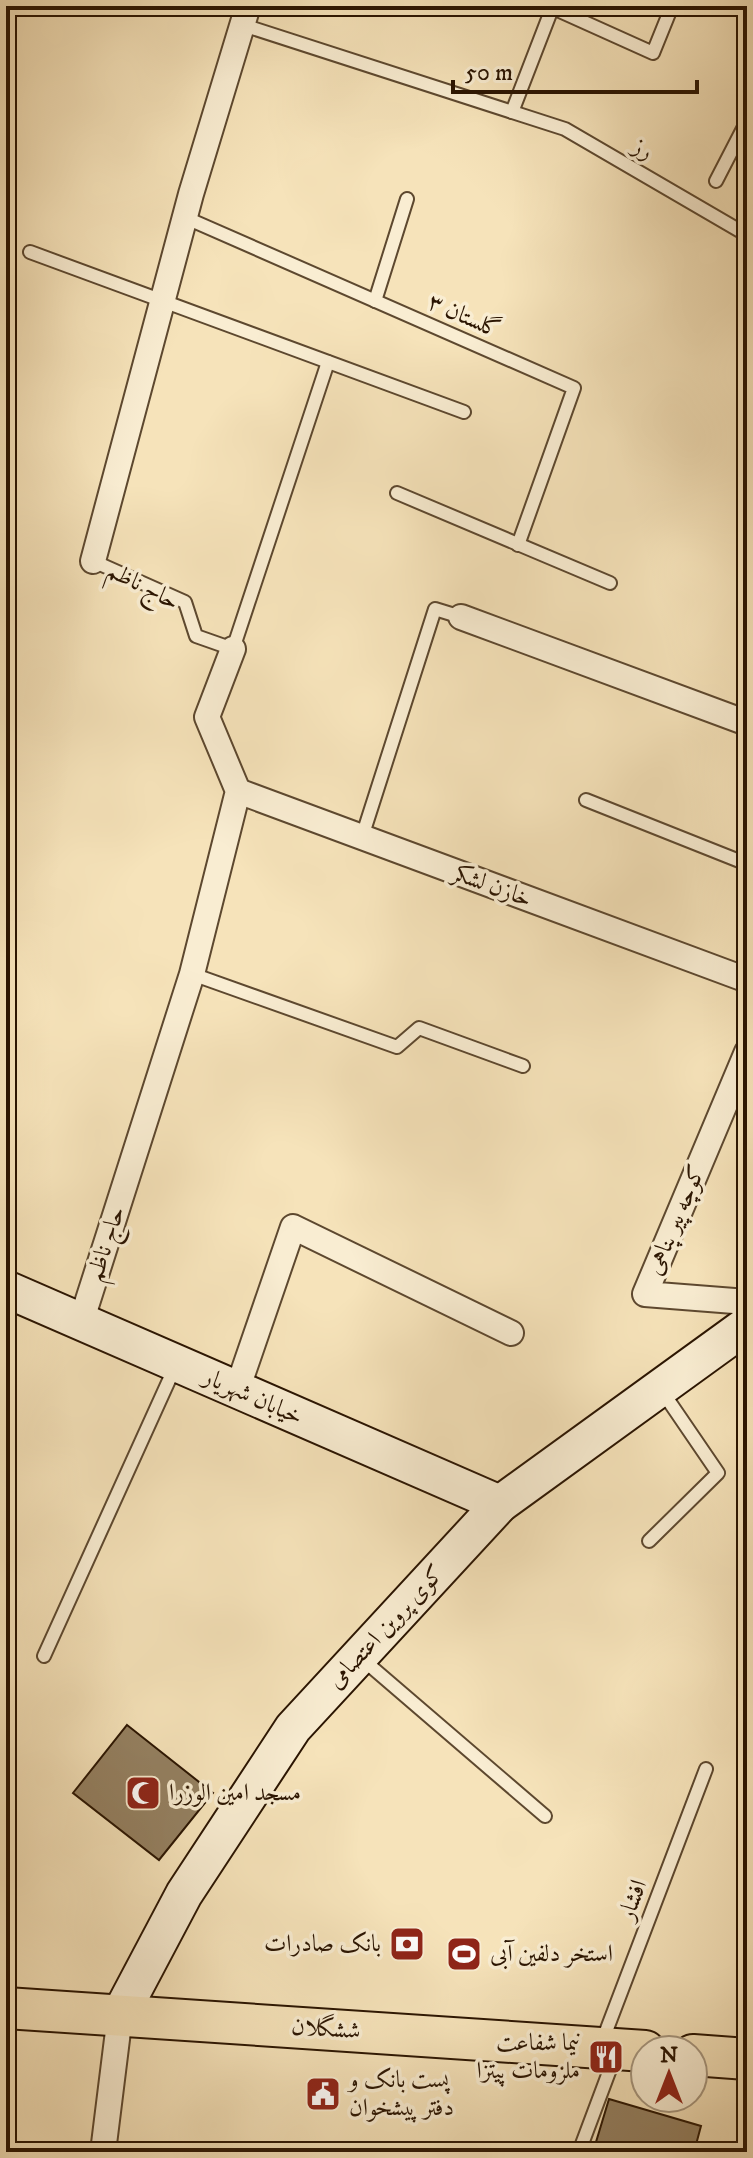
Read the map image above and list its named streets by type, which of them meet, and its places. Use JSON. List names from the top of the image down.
{
  "streets": {
    "main road": ["ششگلان"],
    "street": [
      "حاج ناظم",
      "خازن لشکر",
      "کوچه پیر پناهی",
      "خیابان شهریار",
      "کوی پروین اعتصامی"
    ],
    "lane": ["رز", "گلستان ۳", "افشار"]
  },
  "crossings": [
    ["رز", "حاج ناظم"],
    ["گلستان ۳", "حاج ناظم"],
    ["حاج ناظم", "خازن لشکر"],
    ["حاج ناظم", "خیابان شهریار"],
    ["خیابان شهریار", "کوی پروین اعتصامی"],
    ["کوی پروین اعتصامی", "ششگلان"],
    ["افشار", "ششگلان"]
  ],
  "places": {
    "mosque": ["مسجد امین الوزرا"],
    "bank": ["بانک صادرات"],
    "sports": ["استخر دلفین آبی"],
    "restaurant": ["نیما شفاعت ملزومات پیتزا"],
    "public building": ["پست بانک و دفتر پیشخوان"]
  },
  "scale_bar": "50 m",
  "north": "top"
}
